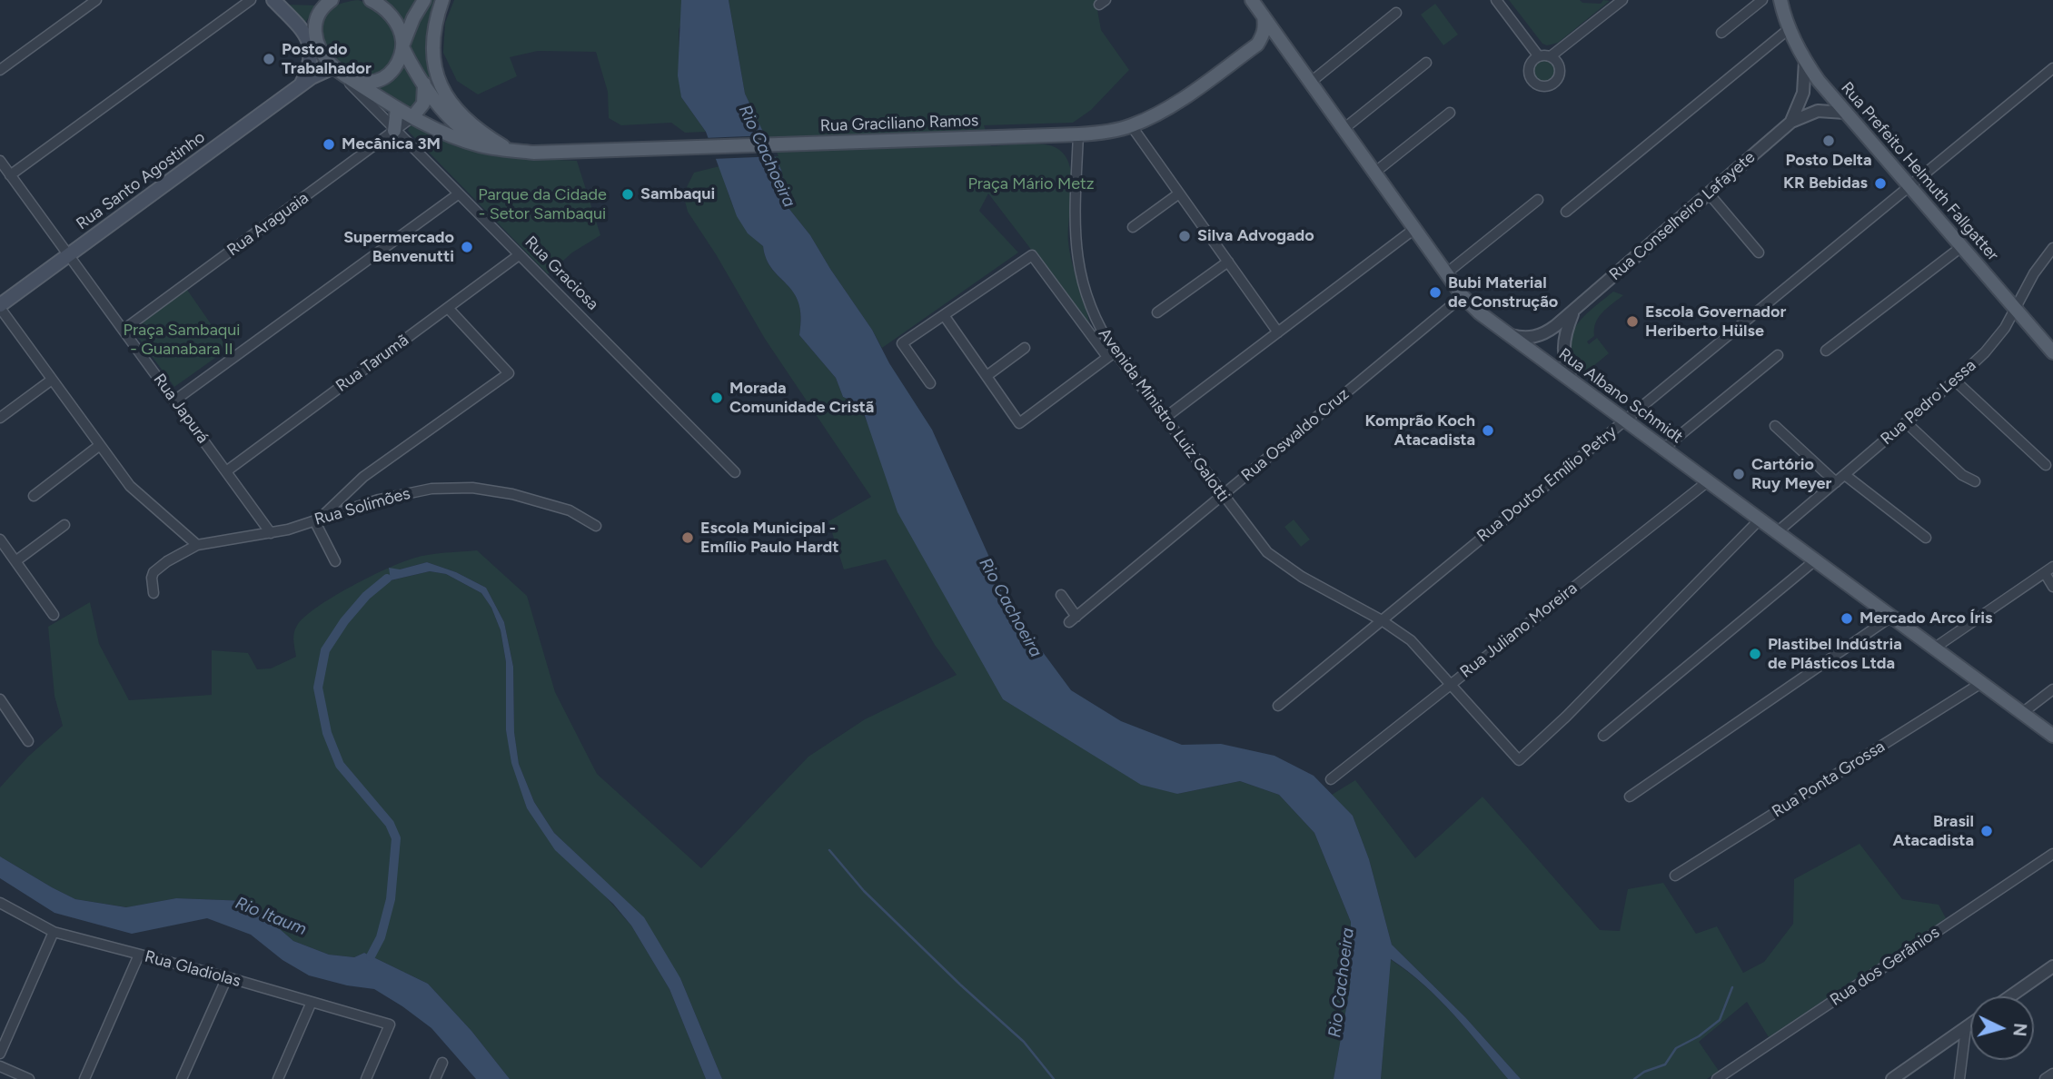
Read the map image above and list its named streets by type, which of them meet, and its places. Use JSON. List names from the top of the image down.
{
  "streets": {
    "main road": [
      "Rua Graciliano Ramos",
      "Rua Prefeito Helmuth Fallgatter",
      "Rua Santo Agostinho",
      "Rua Albano Schmidt"
    ],
    "street": [
      "Rua Conselheiro Lafayete",
      "Rua Araguaia",
      "Rua Graciosa",
      "Rua Tarumã",
      "Rua Pedro Lessa",
      "Rua Japurá",
      "Avenida Ministro Luiz Galotti",
      "Rua Oswaldo Cruz",
      "Rua Doutor Emílio Petry",
      "Rua Solimões",
      "Rua Juliano Moreira",
      "Rua Ponta Grossa",
      "Rua dos Gerânios",
      "Rua Gladiolas"
    ]
  },
  "crossings": [
    ["Rua Graciliano Ramos", "Rua Santo Agostinho"],
    ["Rua Graciliano Ramos", "Rua Araguaia"],
    ["Rua Graciliano Ramos", "Rua Graciosa"],
    ["Rua Graciliano Ramos", "Avenida Ministro Luiz Galotti"],
    ["Rua Prefeito Helmuth Fallgatter", "Rua Conselheiro Lafayete"],
    ["Rua Prefeito Helmuth Fallgatter", "Rua Pedro Lessa"],
    ["Rua Prefeito Helmuth Fallgatter", "Rua Doutor Emílio Petry"],
    ["Rua Santo Agostinho", "Rua Graciosa"],
    ["Rua Santo Agostinho", "Rua Japurá"],
    ["Rua Conselheiro Lafayete", "Rua Albano Schmidt"],
    ["Rua Araguaia", "Rua Graciosa"],
    ["Rua Araguaia", "Rua Japurá"],
    ["Rua Graciosa", "Rua Tarumã"],
    ["Rua Tarumã", "Rua Japurá"],
    ["Rua Albano Schmidt", "Rua Pedro Lessa"],
    ["Rua Albano Schmidt", "Avenida Ministro Luiz Galotti"],
    ["Rua Albano Schmidt", "Rua Oswaldo Cruz"],
    ["Rua Albano Schmidt", "Rua Doutor Emílio Petry"],
    ["Rua Albano Schmidt", "Rua Juliano Moreira"],
    ["Rua Albano Schmidt", "Rua Ponta Grossa"],
    ["Rua Japurá", "Rua Solimões"],
    ["Avenida Ministro Luiz Galotti", "Rua Oswaldo Cruz"],
    ["Avenida Ministro Luiz Galotti", "Rua Doutor Emílio Petry"],
    ["Avenida Ministro Luiz Galotti", "Rua Juliano Moreira"]
  ],
  "water": ["Rio Cachoeira", "Rio Itaum"],
  "parks": ["Praça Mário Metz", "Parque da Cidade - Setor Sambaqui", "Praça Sambaqui - Guanabara II"],
  "places": [
    "Posto do Trabalhador",
    "Posto Delta",
    "Mecânica 3M",
    "KR Bebidas",
    "Sambaqui",
    "Silva Advogado",
    "Supermercado Benvenutti",
    "Bubi Material de Construção",
    "Escola Governador Heriberto Hülse",
    "Morada Comunidade Cristã",
    "Komprão Koch Atacadista",
    "Cartório Ruy Meyer",
    "Escola Municipal - Emílio Paulo Hardt",
    "Mercado Arco Íris",
    "Plastibel Indústria de Plásticos Ltda",
    "Brasil Atacadista"
  ],
  "north": "right"
}
